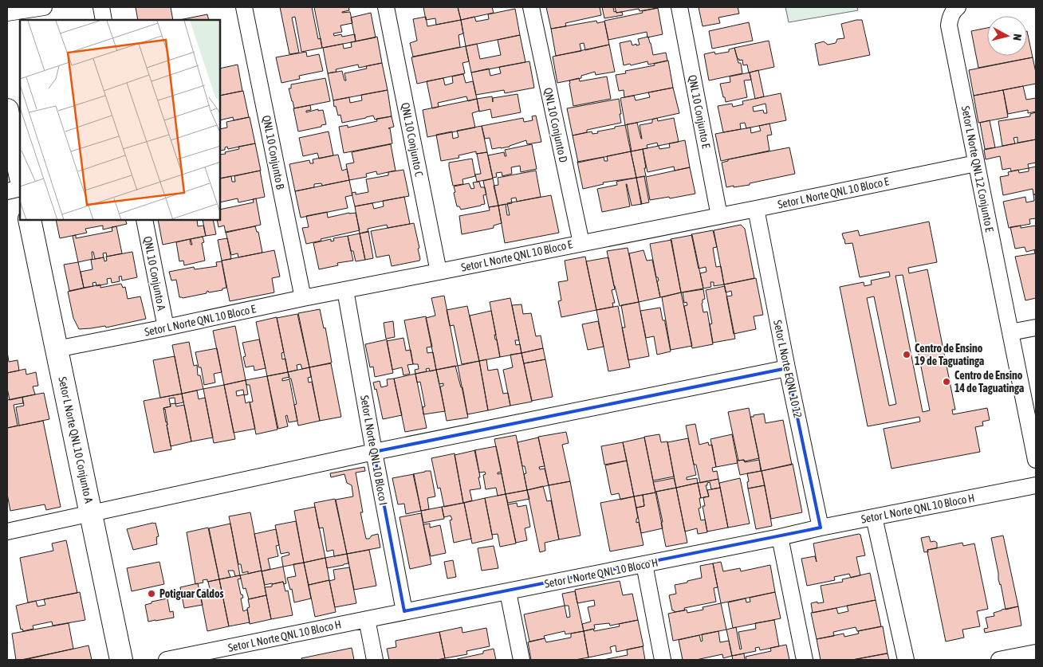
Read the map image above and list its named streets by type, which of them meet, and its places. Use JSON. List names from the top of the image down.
{
  "streets": {
    "main road": ["Setor L Norte QNL 10 Conjunto A"],
    "street": [
      "QNL 10 Conjunto E",
      "QNL 10 Conjunto D",
      "QNL 10 Conjunto C",
      "QNL 10 Conjunto B",
      "Setor L Norte QNL 12 Conjunto E",
      "Setor L Norte QNL 10 Bloco E",
      "QNL 10 Conjunto A",
      "Setor L Norte EQNL 10 12",
      "Setor L Norte QNL 10 Bloco I",
      "Setor L Norte QNL 10 Bloco H"
    ]
  },
  "crossings": [
    ["QNL 10 Conjunto E", "Setor L Norte QNL 10 Bloco E"],
    ["QNL 10 Conjunto D", "Setor L Norte QNL 10 Bloco E"],
    ["QNL 10 Conjunto C", "Setor L Norte QNL 10 Bloco E"],
    ["QNL 10 Conjunto B", "Setor L Norte QNL 10 Bloco E"],
    ["Setor L Norte QNL 12 Conjunto E", "Setor L Norte QNL 10 Bloco E"],
    ["Setor L Norte QNL 10 Bloco E", "QNL 10 Conjunto A"],
    ["Setor L Norte QNL 10 Bloco E", "Setor L Norte EQNL 10 12"],
    ["Setor L Norte QNL 10 Bloco E", "Setor L Norte QNL 10 Conjunto A"],
    ["Setor L Norte QNL 10 Bloco E", "Setor L Norte QNL 10 Bloco I"],
    ["Setor L Norte EQNL 10 12", "Setor L Norte QNL 10 Bloco H"],
    ["Setor L Norte QNL 10 Bloco I", "Setor L Norte QNL 10 Bloco H"]
  ],
  "places": ["Centro de Ensino 19 de Taguatinga", "Centro de Ensino 14 de Taguatinga", "Potiguar Caldos"],
  "north": "right"
}
